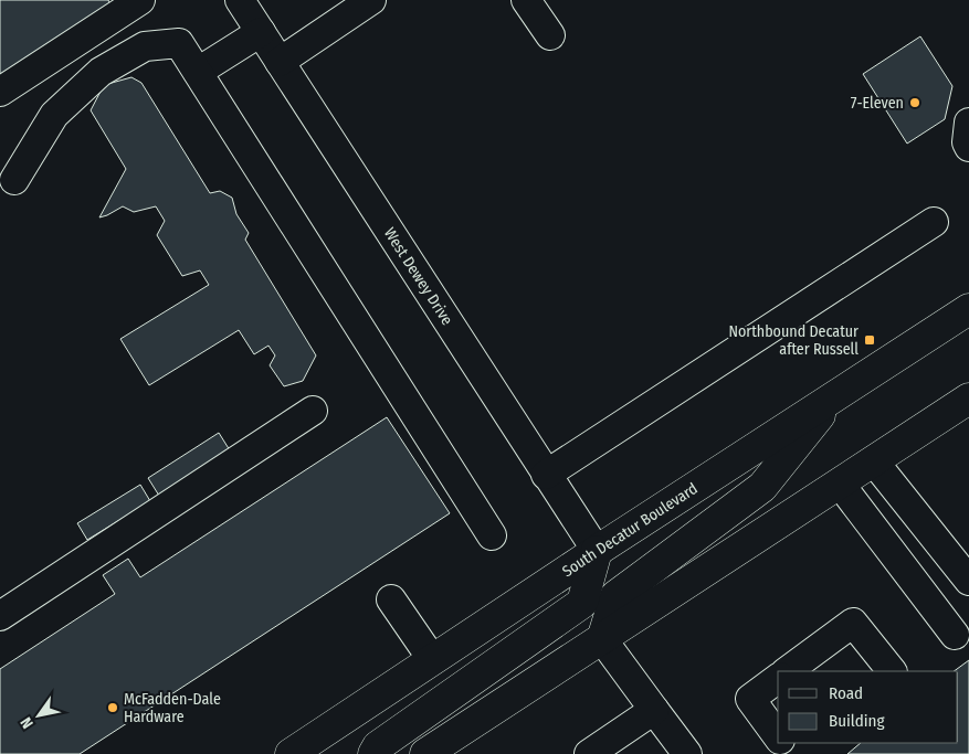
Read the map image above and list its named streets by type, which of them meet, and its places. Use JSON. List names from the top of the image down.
{
  "streets": {
    "main road": ["South Decatur Boulevard"],
    "street": ["West Dewey Drive"]
  },
  "crossings": [
    ["West Dewey Drive", "South Decatur Boulevard"]
  ],
  "places": {
    "other": ["7-Eleven", "McFadden-Dale Hardware"],
    "transit": ["Northbound Decatur after Russell"]
  },
  "legend": ["Road", "Building"],
  "north": "bottom left"
}
